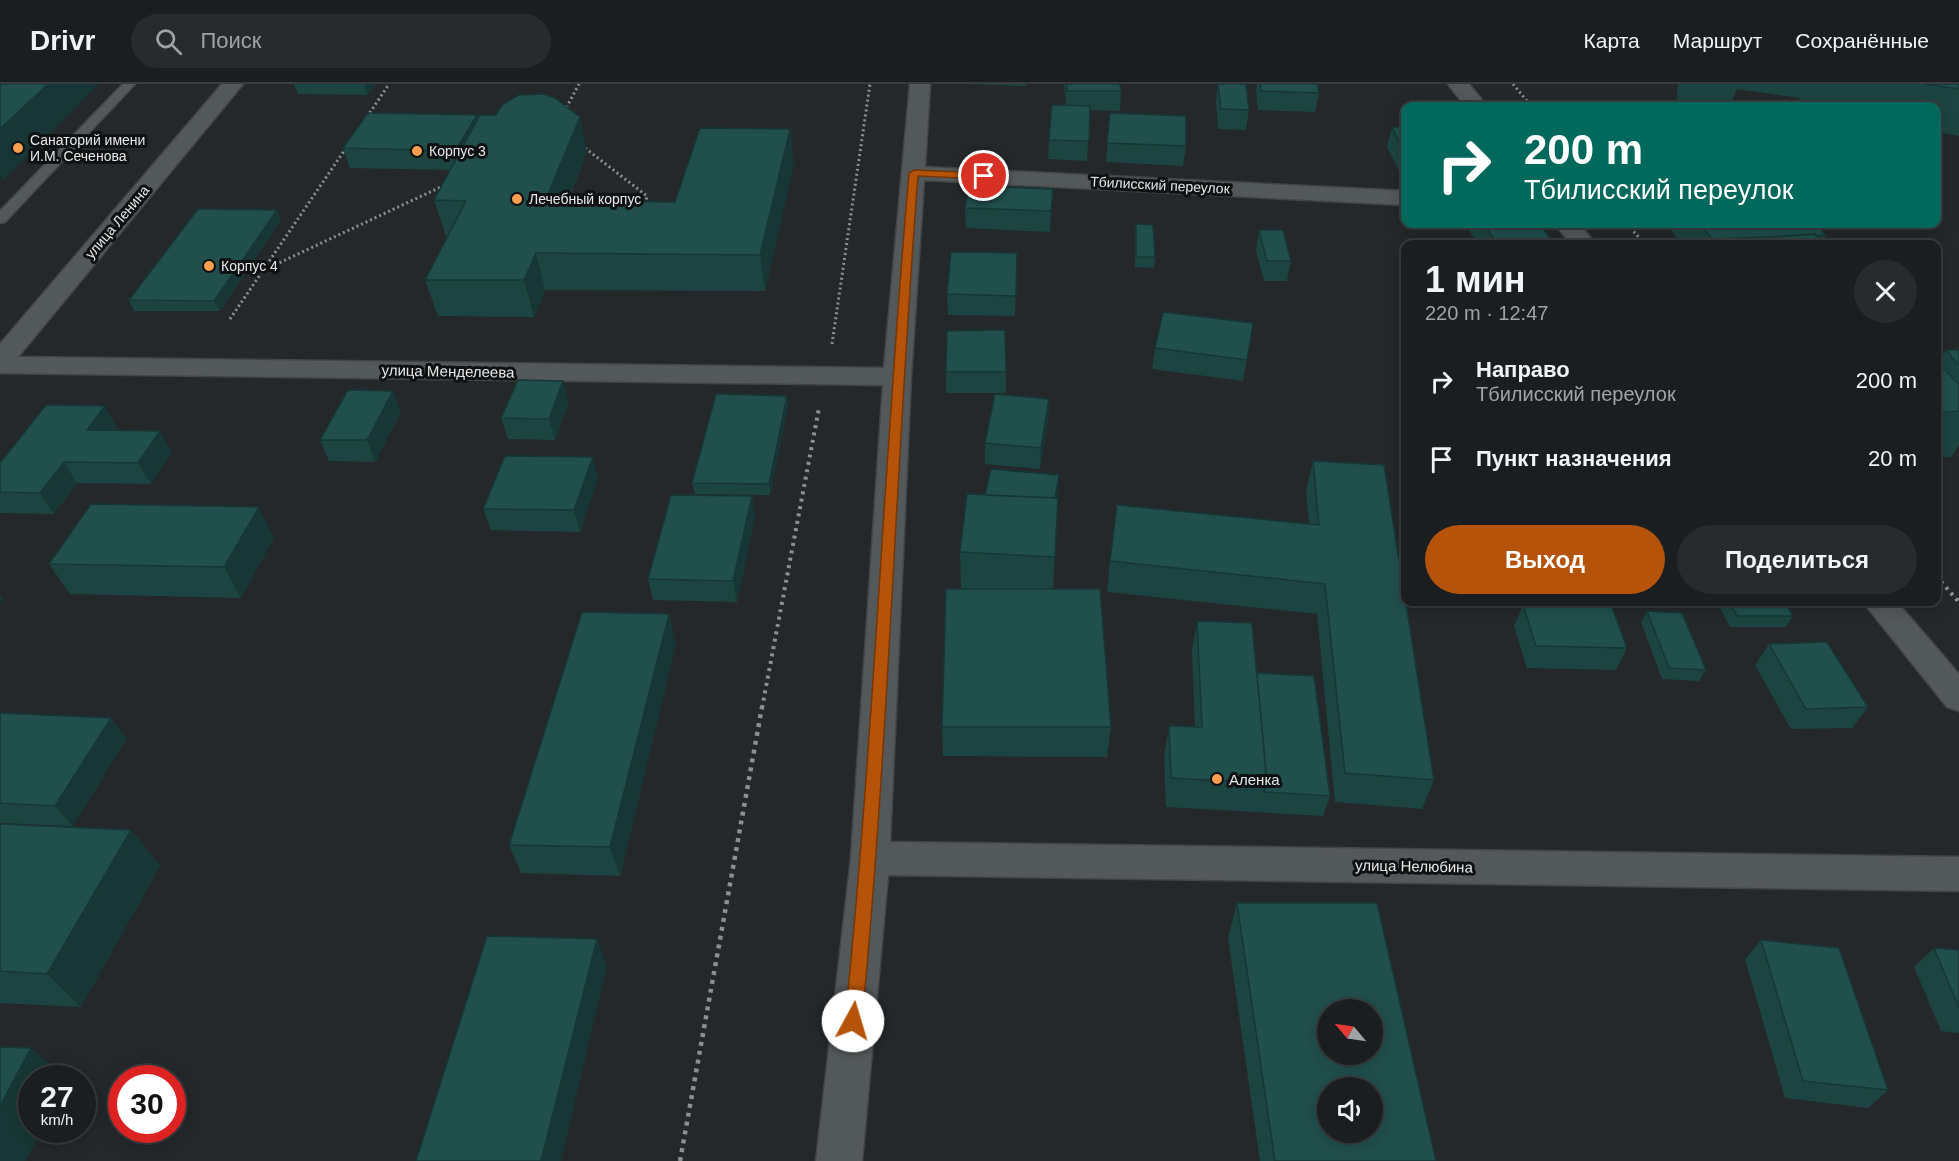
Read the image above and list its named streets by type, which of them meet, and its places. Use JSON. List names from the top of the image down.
{
  "streets": {
    "street": [
      "Тбилисский переулок",
      "улица Ленина",
      "улица Менделеева",
      "улица Нелюбина"
    ]
  },
  "crossings": [
    ["улица Ленина", "улица Менделеева"]
  ],
  "places": [
    "Санаторий имени И.М. Сеченова",
    "Корпус 3",
    "Лечебный корпус",
    "Корпус 4",
    "Аленка"
  ],
  "north": "top left",
  "page": {
    "header": "Drivr",
    "search": "Поиск",
    "nav": ["Карта", "Маршрут", "Сохранённые"],
    "turn": ["200 m", "Тбилисский переулок"],
    "heading": ["1 мин", "220 m · 12:47"],
    "list": [
      {
        "name": "Направо",
        "note": "Тбилисский переулок",
        "value": "200 m"
      },
      {
        "name": "Пункт назначения",
        "value": "20 m"
      }
    ],
    "buttons": ["Выход", "Поделиться"],
    "speed": "27 km/h",
    "limit": "30"
  }
}
